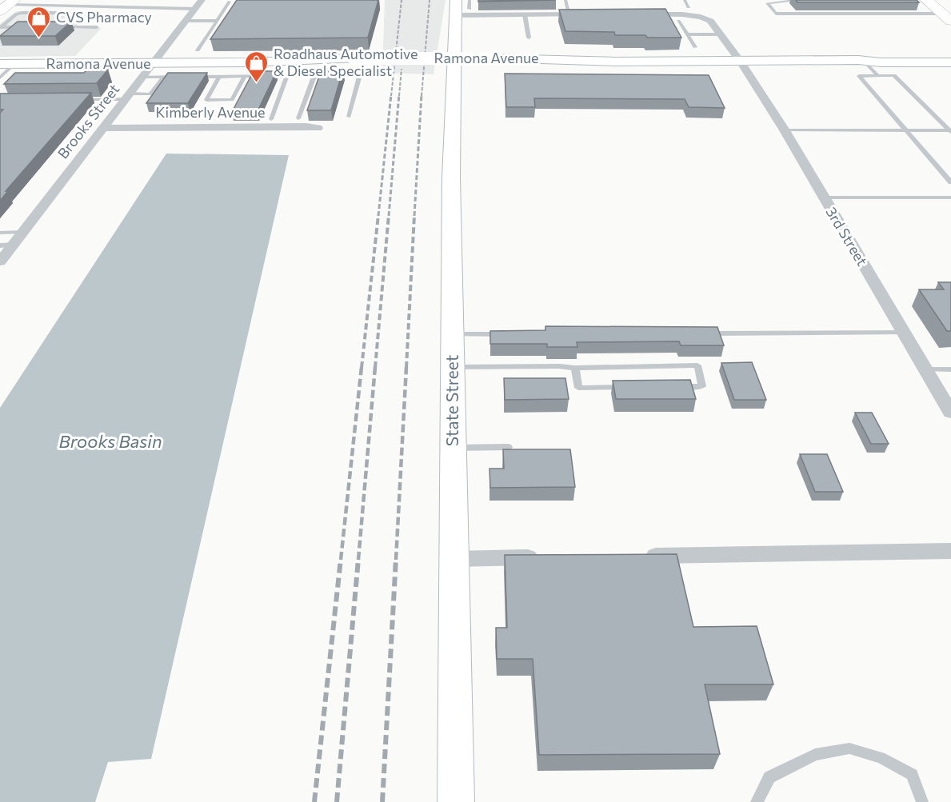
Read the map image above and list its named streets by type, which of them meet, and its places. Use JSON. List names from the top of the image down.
{
  "streets": {
    "main road": ["Ramona Avenue", "State Street"],
    "street": ["Kimberly Avenue", "Brooks Street", "3rd Street"]
  },
  "crossings": [
    ["Ramona Avenue", "Brooks Street"],
    ["Ramona Avenue", "3rd Street"],
    ["Kimberly Avenue", "Brooks Street"]
  ],
  "water": ["Brooks Basin"],
  "places": {
    "shop": ["CVS Pharmacy", "Roadhaus Automotive & Diesel Specialist"]
  }
}
